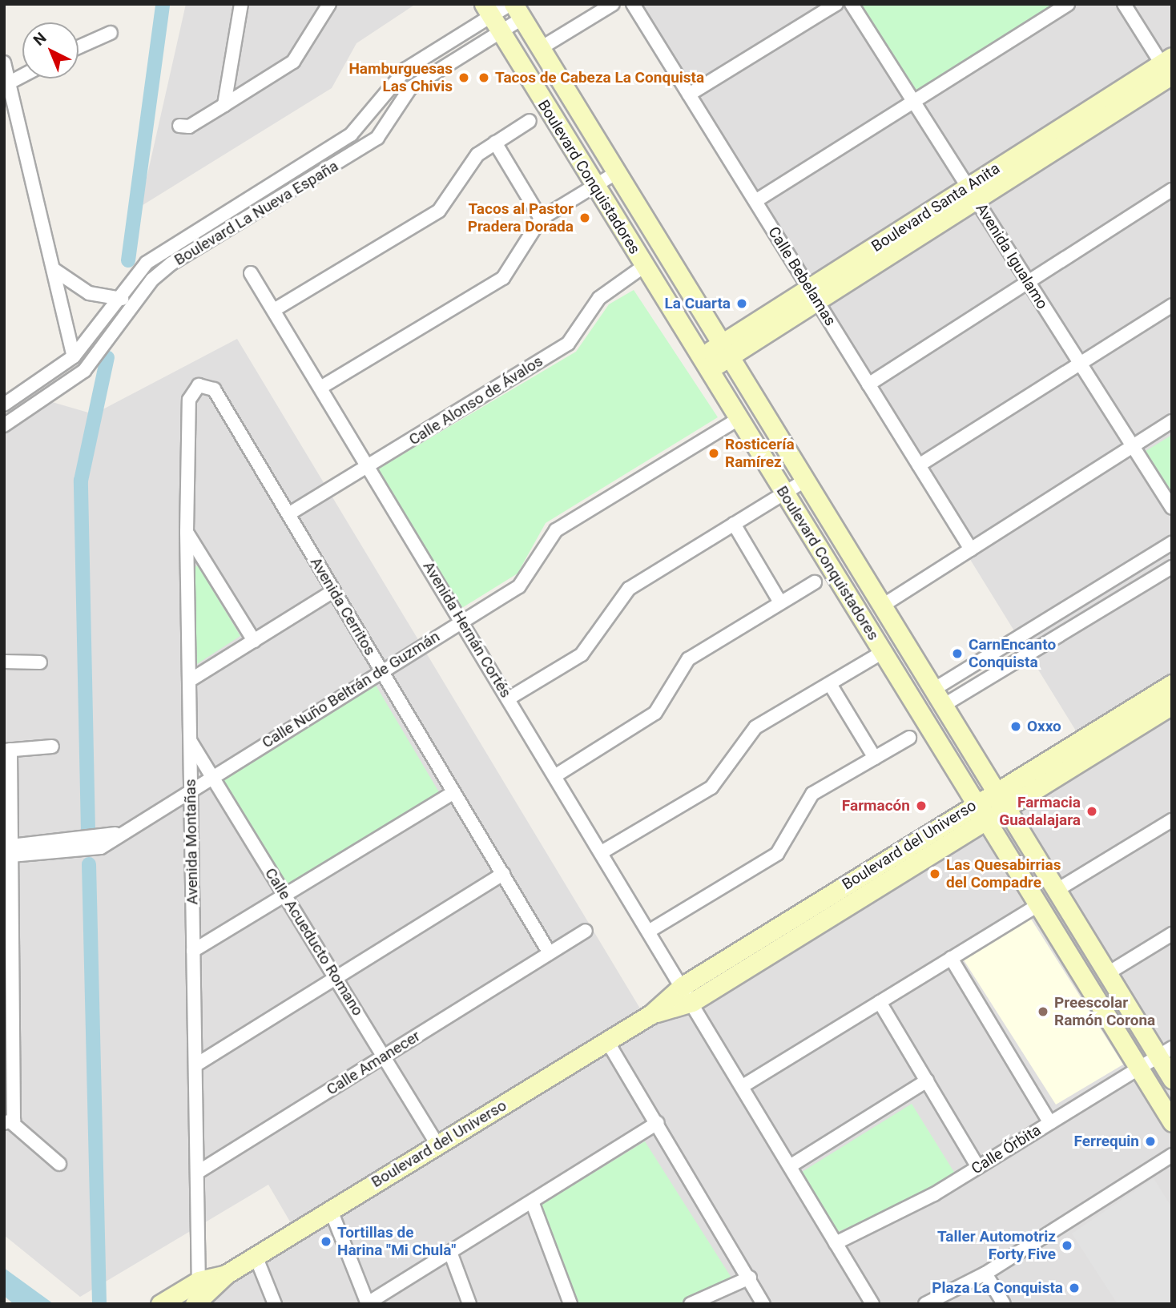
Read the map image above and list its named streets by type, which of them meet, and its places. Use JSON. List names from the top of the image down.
{
  "streets": {
    "street": [
      "Boulevard Conquistadores",
      "Boulevard Santa Anita",
      "Boulevard La Nueva España",
      "Avenida Igualamo",
      "Calle Bebelamas",
      "Calle Alonso de Ávalos",
      "Avenida Cerritos",
      "Avenida Hernán Cortés",
      "Calle Nuño Beltrán de Guzmán",
      "Avenida Montañas",
      "Boulevard del Universo",
      "Calle Acueducto Romano",
      "Calle Amanecer",
      "Calle Órbita"
    ]
  },
  "crossings": [
    ["Boulevard Conquistadores", "Boulevard Santa Anita"],
    ["Boulevard Conquistadores", "Boulevard La Nueva España"],
    ["Boulevard Conquistadores", "Calle Alonso de Ávalos"],
    ["Boulevard Conquistadores", "Calle Nuño Beltrán de Guzmán"],
    ["Boulevard Conquistadores", "Boulevard del Universo"],
    ["Boulevard Conquistadores", "Calle Órbita"],
    ["Boulevard Santa Anita", "Avenida Igualamo"],
    ["Boulevard Santa Anita", "Calle Bebelamas"],
    ["Calle Alonso de Ávalos", "Avenida Cerritos"],
    ["Calle Alonso de Ávalos", "Avenida Hernán Cortés"],
    ["Avenida Cerritos", "Calle Nuño Beltrán de Guzmán"],
    ["Avenida Cerritos", "Avenida Montañas"],
    ["Avenida Cerritos", "Calle Amanecer"],
    ["Avenida Hernán Cortés", "Calle Nuño Beltrán de Guzmán"],
    ["Avenida Hernán Cortés", "Boulevard del Universo"],
    ["Avenida Hernán Cortés", "Calle Órbita"],
    ["Calle Nuño Beltrán de Guzmán", "Avenida Montañas"],
    ["Calle Nuño Beltrán de Guzmán", "Calle Acueducto Romano"],
    ["Avenida Montañas", "Boulevard del Universo"],
    ["Avenida Montañas", "Calle Acueducto Romano"],
    ["Avenida Montañas", "Calle Amanecer"],
    ["Boulevard del Universo", "Calle Acueducto Romano"],
    ["Calle Acueducto Romano", "Calle Amanecer"]
  ],
  "places": [
    "Hamburguesas Las Chivis",
    "Tacos de Cabeza La Conquista",
    "Tacos al Pastor Pradera Dorada",
    "La Cuarta",
    "Rosticería Ramírez",
    "CarnEncanto Conquista",
    "Oxxo",
    "Farmacón",
    "Farmacia Guadalajara",
    "Las Quesabirrias del Compadre",
    "Preescolar Ramón Corona",
    "Ferrequin",
    "Tortillas de Harina \"Mi Chula\"",
    "Taller Automotriz Forty Five",
    "Plaza La Conquista"
  ],
  "north": "top left"
}
